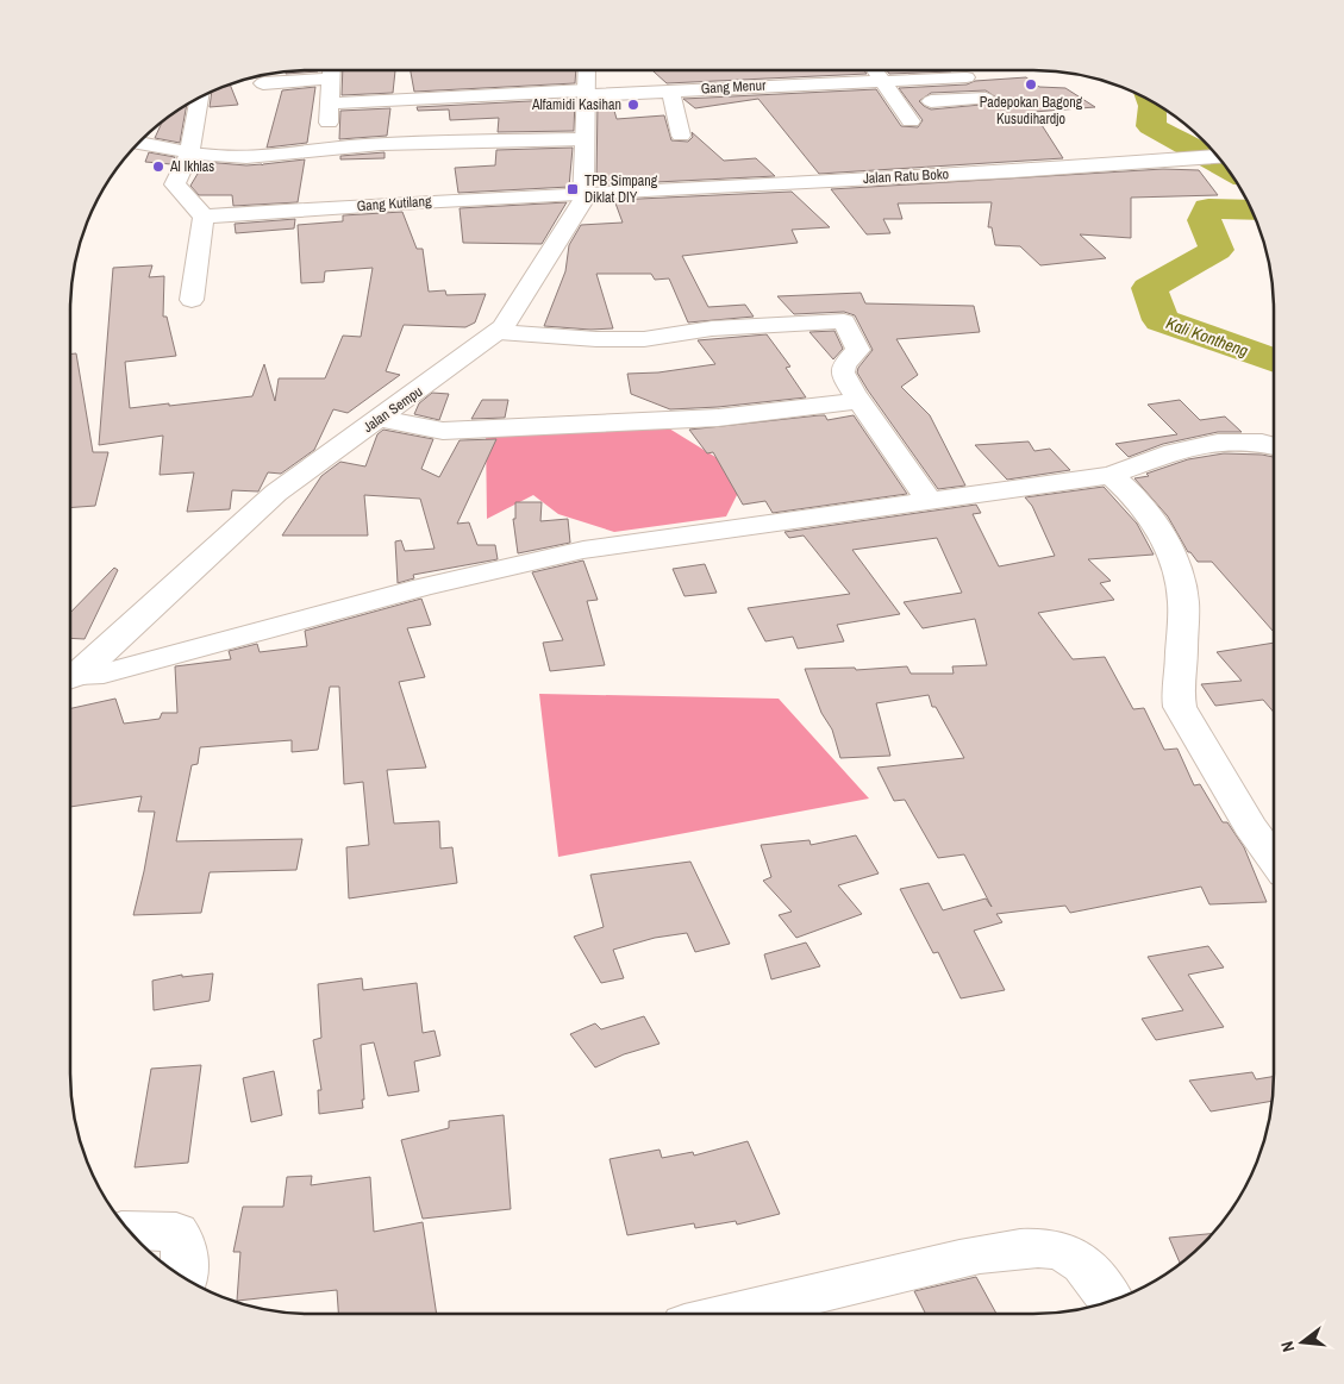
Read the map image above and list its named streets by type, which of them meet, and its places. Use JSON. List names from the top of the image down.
{
  "streets": {
    "street": [
      "Gang Menur",
      "Jalan Ratu Boko",
      "Gang Kutilang",
      "Jalan Sempu"
    ]
  },
  "crossings": [
    ["Gang Menur", "Jalan Sempu"],
    ["Jalan Ratu Boko", "Gang Kutilang"],
    ["Jalan Ratu Boko", "Jalan Sempu"],
    ["Gang Kutilang", "Jalan Sempu"]
  ],
  "water": ["Kali Kontheng"],
  "places": {
    "other": ["Padepokan Bagong Kusudihardjo", "Alfamidi Kasihan", "Al Ikhlas"],
    "transit": ["TPB Simpang Diklat DIY"]
  },
  "north": "left"
}
